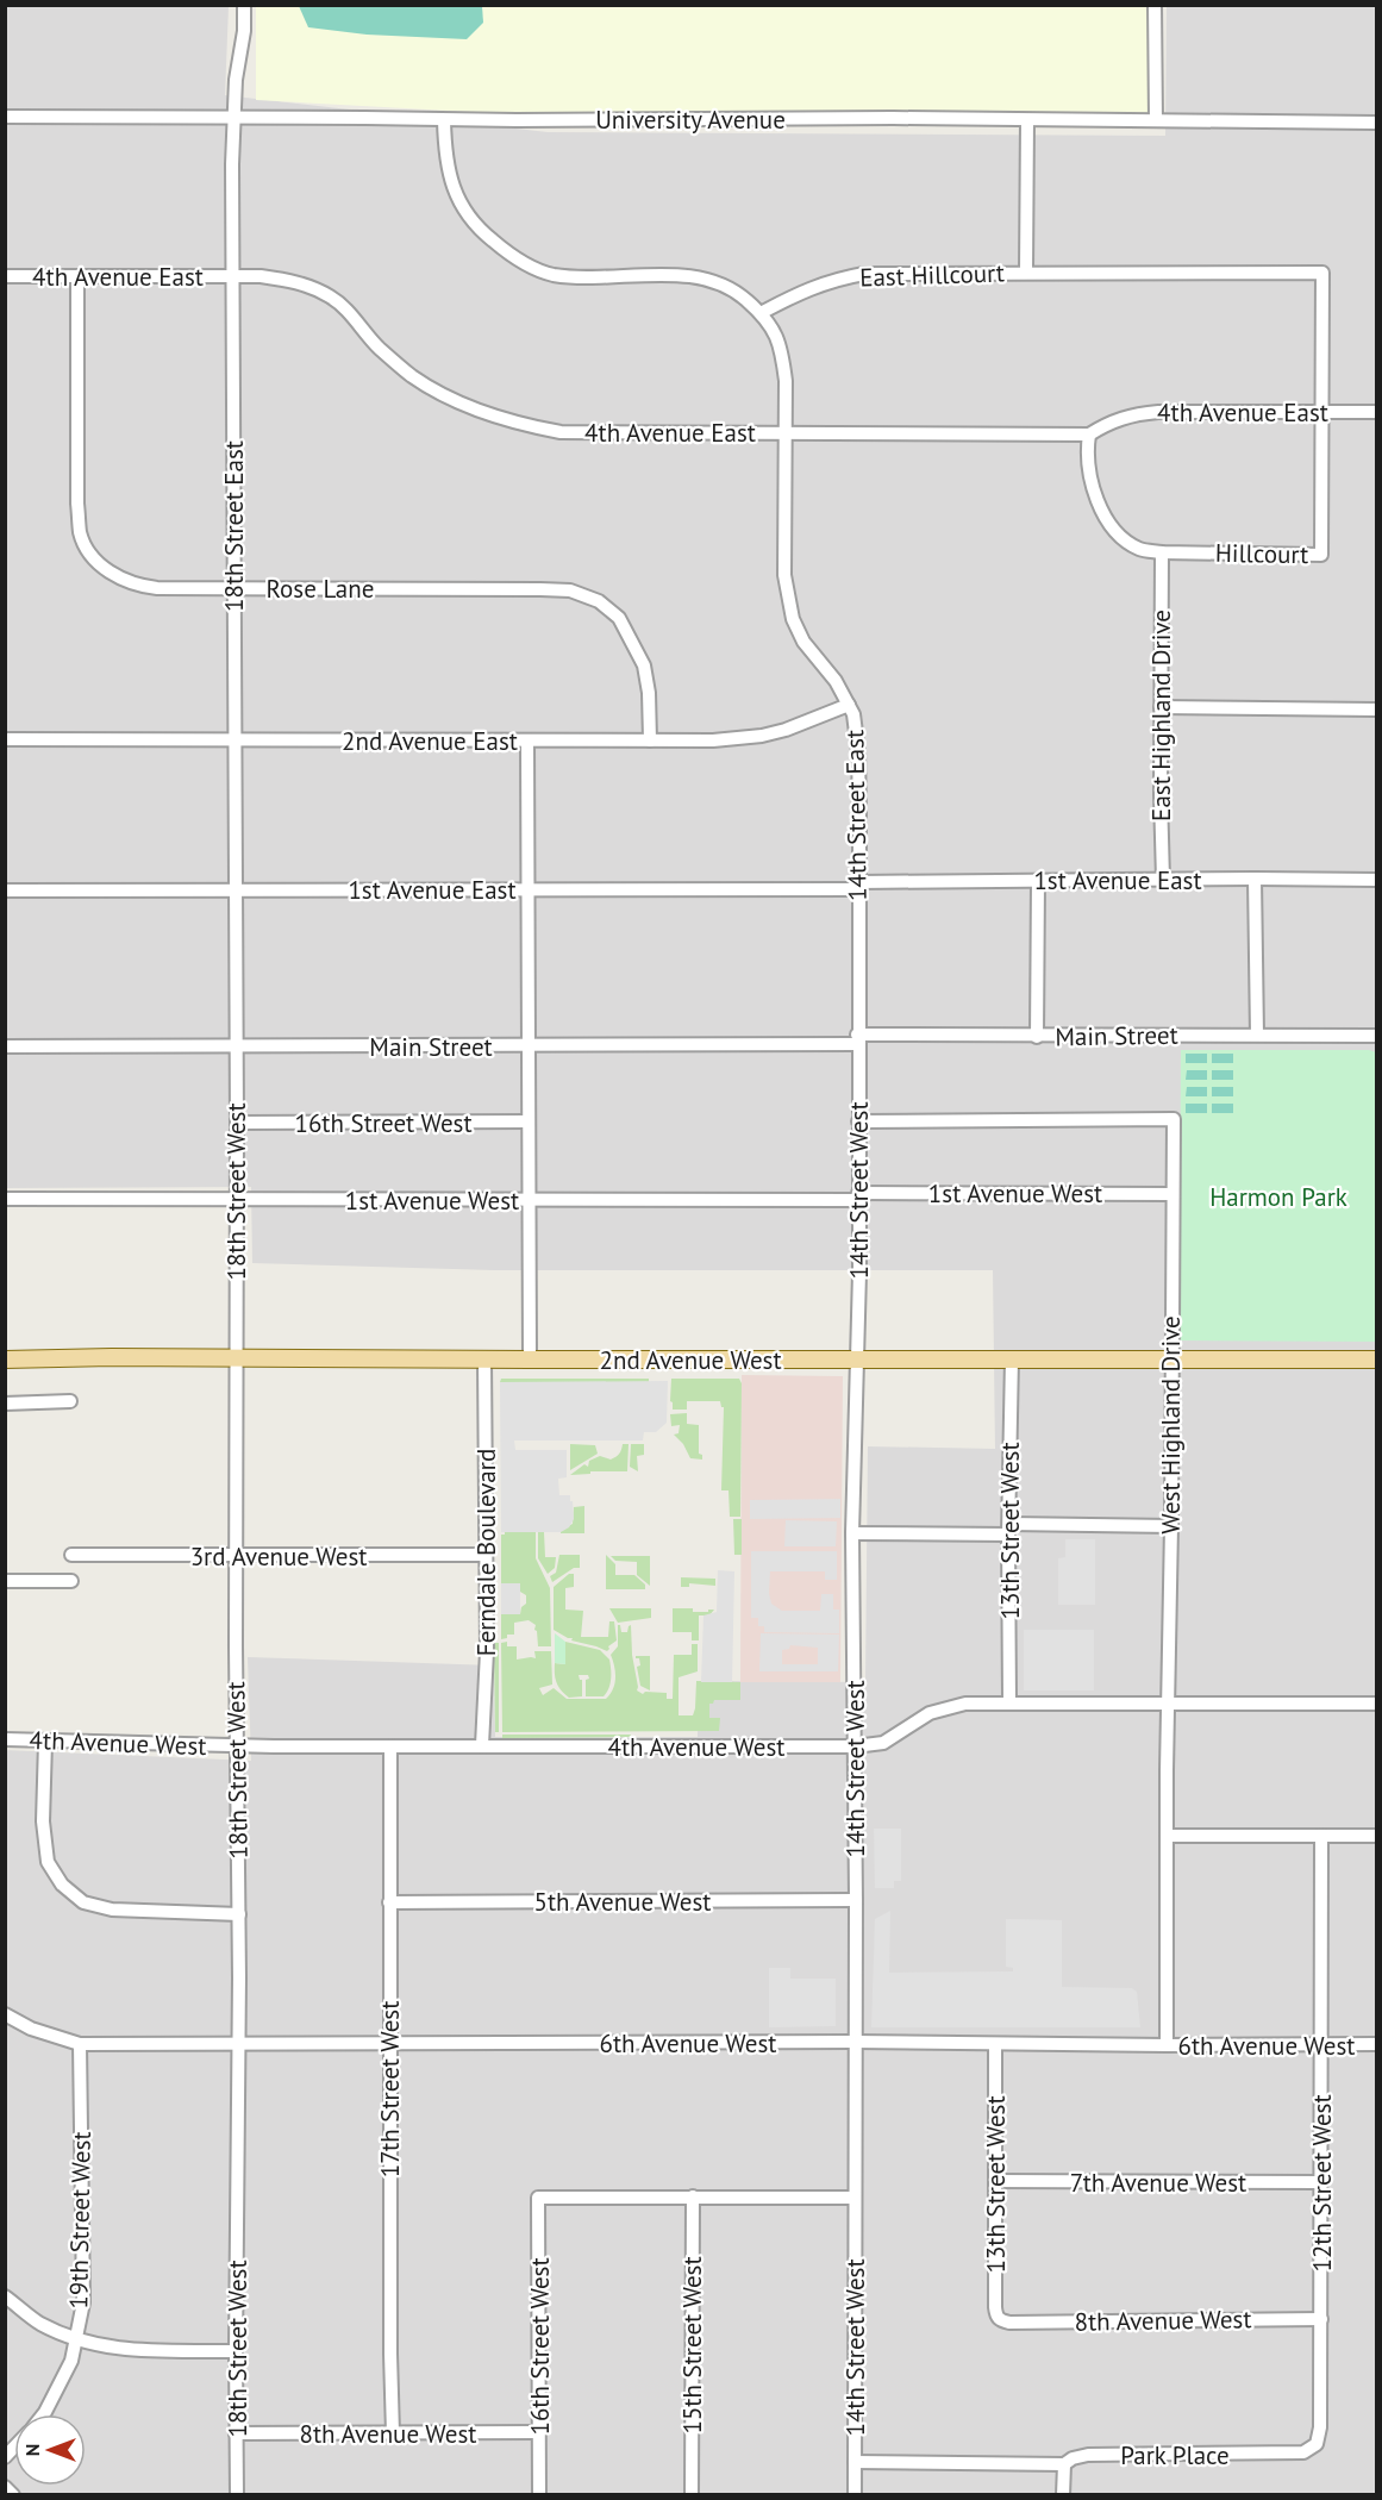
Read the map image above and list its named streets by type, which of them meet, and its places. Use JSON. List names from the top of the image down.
{
  "streets": {
    "main road": ["2nd Avenue West"],
    "street": [
      "University Avenue",
      "East Hillcourt",
      "4th Avenue East",
      "18th Street East",
      "Hillcourt",
      "Rose Lane",
      "East Highland Drive",
      "2nd Avenue East",
      "14th Street East",
      "1st Avenue East",
      "Main Street",
      "16th Street West",
      "14th Street West",
      "18th Street West",
      "1st Avenue West",
      "West Highland Drive",
      "13th Street West",
      "Ferndale Boulevard",
      "3rd Avenue West",
      "4th Avenue West",
      "5th Avenue West",
      "6th Avenue West",
      "17th Street West",
      "7th Avenue West",
      "12th Street West",
      "19th Street West",
      "8th Avenue West",
      "15th Street West",
      "Park Place"
    ]
  },
  "crossings": [
    ["University Avenue", "18th Street East"],
    ["East Hillcourt", "Hillcourt"],
    ["East Hillcourt", "14th Street East"],
    ["4th Avenue East", "18th Street East"],
    ["4th Avenue East", "Hillcourt"],
    ["4th Avenue East", "Rose Lane"],
    ["4th Avenue East", "14th Street East"],
    ["18th Street East", "Rose Lane"],
    ["18th Street East", "2nd Avenue East"],
    ["18th Street East", "1st Avenue East"],
    ["18th Street East", "Main Street"],
    ["18th Street East", "18th Street West"],
    ["Hillcourt", "East Highland Drive"],
    ["Rose Lane", "2nd Avenue East"],
    ["East Highland Drive", "1st Avenue East"],
    ["2nd Avenue East", "14th Street East"],
    ["14th Street East", "1st Avenue East"],
    ["14th Street East", "Main Street"],
    ["14th Street East", "14th Street West"],
    ["Main Street", "14th Street West"],
    ["Main Street", "18th Street West"],
    ["16th Street West", "18th Street West"],
    ["16th Street West", "8th Avenue West"],
    ["16th Street West", "15th Street West"],
    ["14th Street West", "1st Avenue West"],
    ["14th Street West", "2nd Avenue West"],
    ["14th Street West", "West Highland Drive"],
    ["14th Street West", "4th Avenue West"],
    ["14th Street West", "5th Avenue West"],
    ["14th Street West", "6th Avenue West"],
    ["14th Street West", "Park Place"],
    ["18th Street West", "1st Avenue West"],
    ["18th Street West", "2nd Avenue West"],
    ["18th Street West", "3rd Avenue West"],
    ["18th Street West", "4th Avenue West"],
    ["18th Street West", "6th Avenue West"],
    ["18th Street West", "8th Avenue West"],
    ["1st Avenue West", "West Highland Drive"],
    ["2nd Avenue West", "West Highland Drive"],
    ["2nd Avenue West", "13th Street West"],
    ["2nd Avenue West", "Ferndale Boulevard"],
    ["West Highland Drive", "4th Avenue West"],
    ["West Highland Drive", "6th Avenue West"],
    ["13th Street West", "4th Avenue West"],
    ["13th Street West", "6th Avenue West"],
    ["13th Street West", "7th Avenue West"],
    ["13th Street West", "8th Avenue West"],
    ["Ferndale Boulevard", "3rd Avenue West"],
    ["Ferndale Boulevard", "4th Avenue West"],
    ["4th Avenue West", "17th Street West"],
    ["5th Avenue West", "17th Street West"],
    ["6th Avenue West", "17th Street West"],
    ["6th Avenue West", "12th Street West"],
    ["6th Avenue West", "19th Street West"],
    ["17th Street West", "8th Avenue West"],
    ["7th Avenue West", "12th Street West"],
    ["12th Street West", "8th Avenue West"],
    ["12th Street West", "Park Place"]
  ],
  "parks": ["Harmon Park"],
  "north": "left"
}
